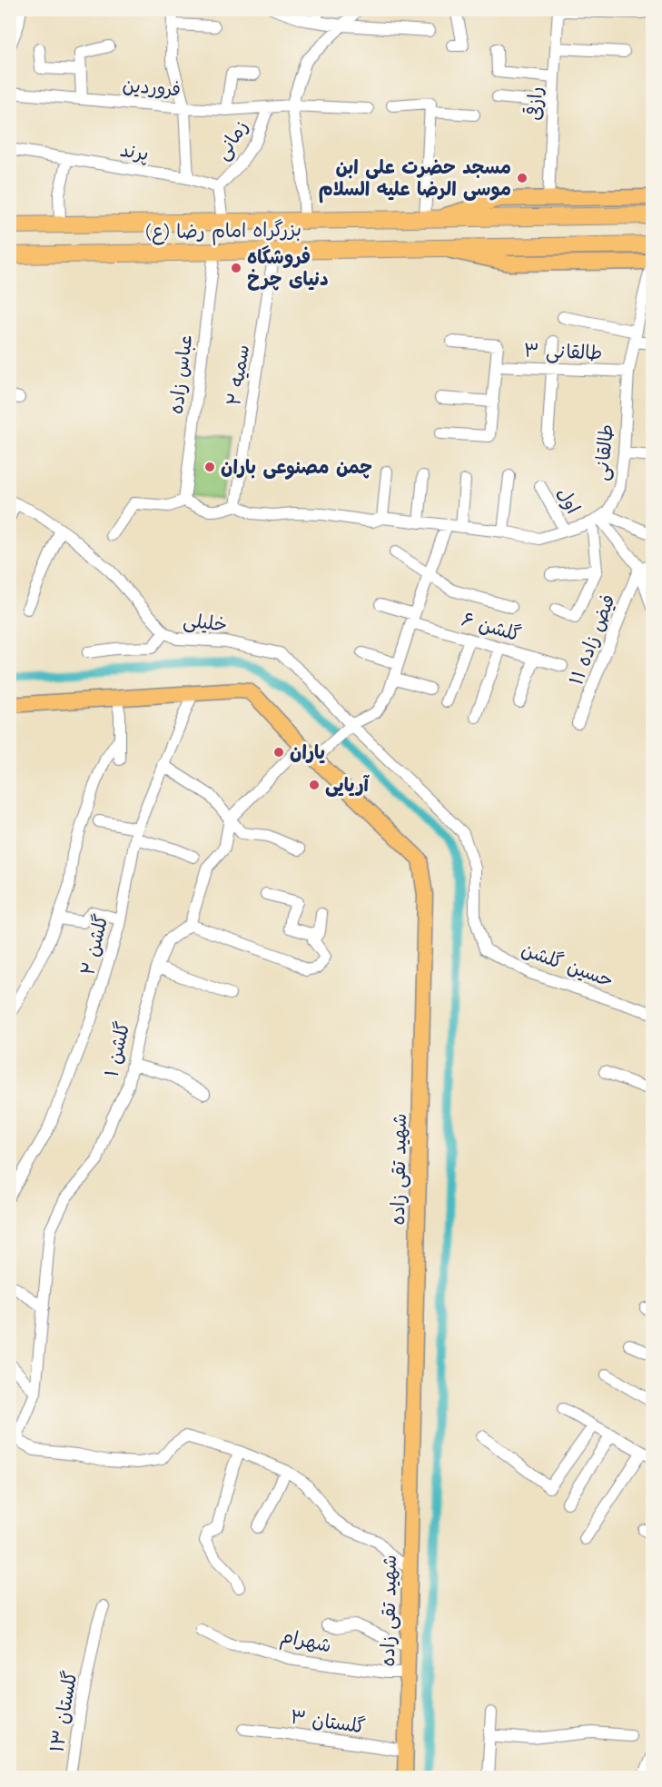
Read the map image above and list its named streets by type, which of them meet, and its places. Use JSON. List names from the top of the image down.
{
  "streets": {
    "highway": ["بزرگراه امام رضا (ع)"],
    "main road": ["شهید تقی زاده"],
    "street": [
      "فروردین",
      "رازقی",
      "زمانی",
      "پرند",
      "طالقانی ۳",
      "عباس زاده",
      "سمیه ۲",
      "طالقانی",
      "اول",
      "خلیلی",
      "گلشن ۶",
      "فیض زاده ۱۱",
      "گلشن ۲",
      "حسین گلشن",
      "گلشن ۱",
      "شهرام",
      "گلستان ۱۳",
      "گلستان ۳"
    ]
  },
  "crossings": [
    ["فروردین", "زمانی"],
    ["رازقی", "بزرگراه امام رضا (ع)"],
    ["زمانی", "پرند"],
    ["بزرگراه امام رضا (ع)", "عباس زاده"],
    ["بزرگراه امام رضا (ع)", "سمیه ۲"],
    ["بزرگراه امام رضا (ع)", "طالقانی"],
    ["طالقانی ۳", "طالقانی"],
    ["خلیلی", "حسین گلشن"],
    ["گلشن ۲", "شهید تقی زاده"],
    ["شهید تقی زاده", "شهرام"],
    ["شهید تقی زاده", "گلستان ۳"]
  ],
  "places": [
    "مسجد حضرت علی ابن موسی الرضا علیه السلام",
    "فروشگاه دنیای چرخ",
    "چمن مصنوعی باران",
    "یاران",
    "آریایی"
  ]
}
